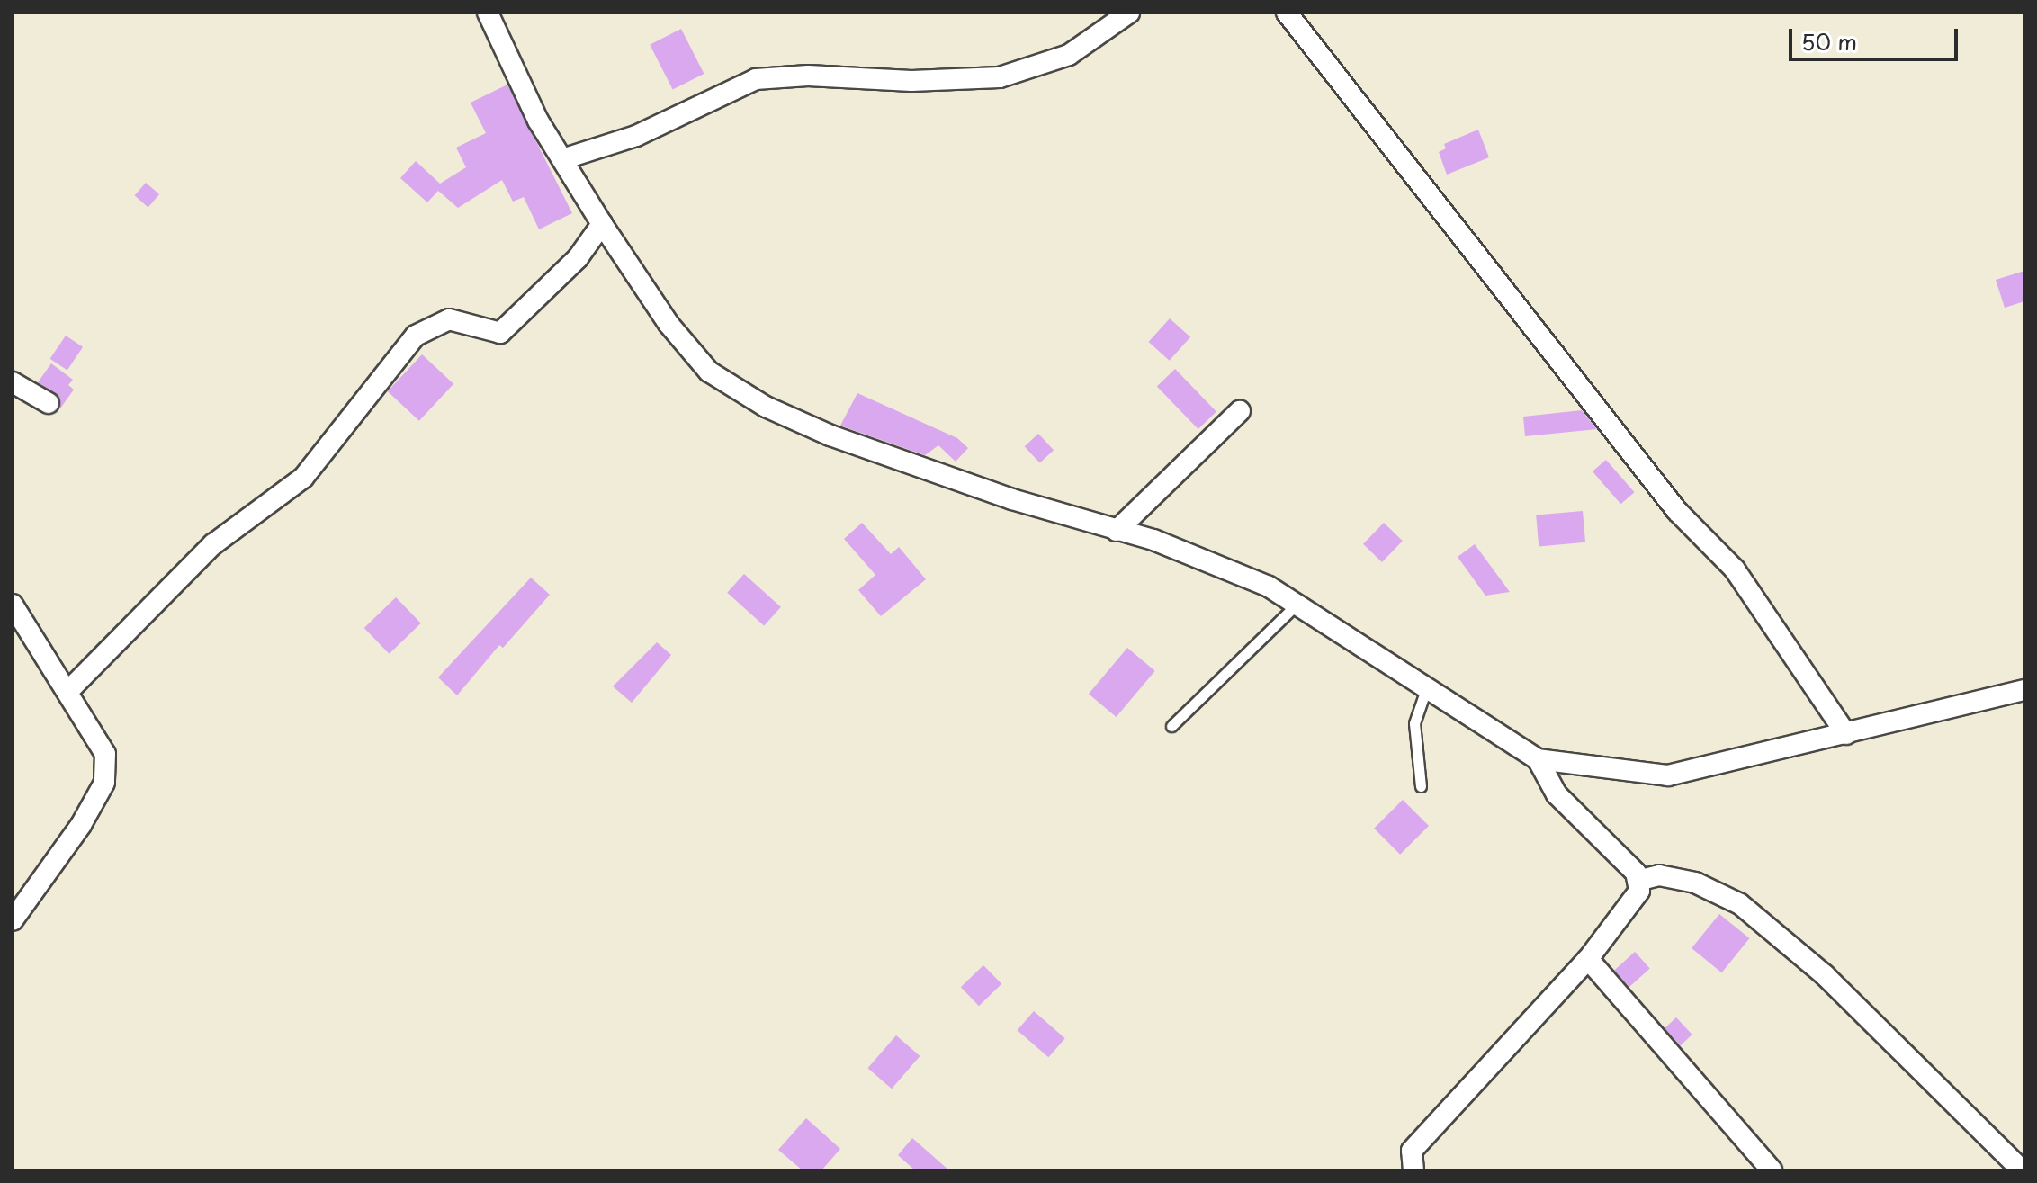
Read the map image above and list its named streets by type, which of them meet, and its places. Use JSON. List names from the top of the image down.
{
  "scale_bar": "50 m"
}
